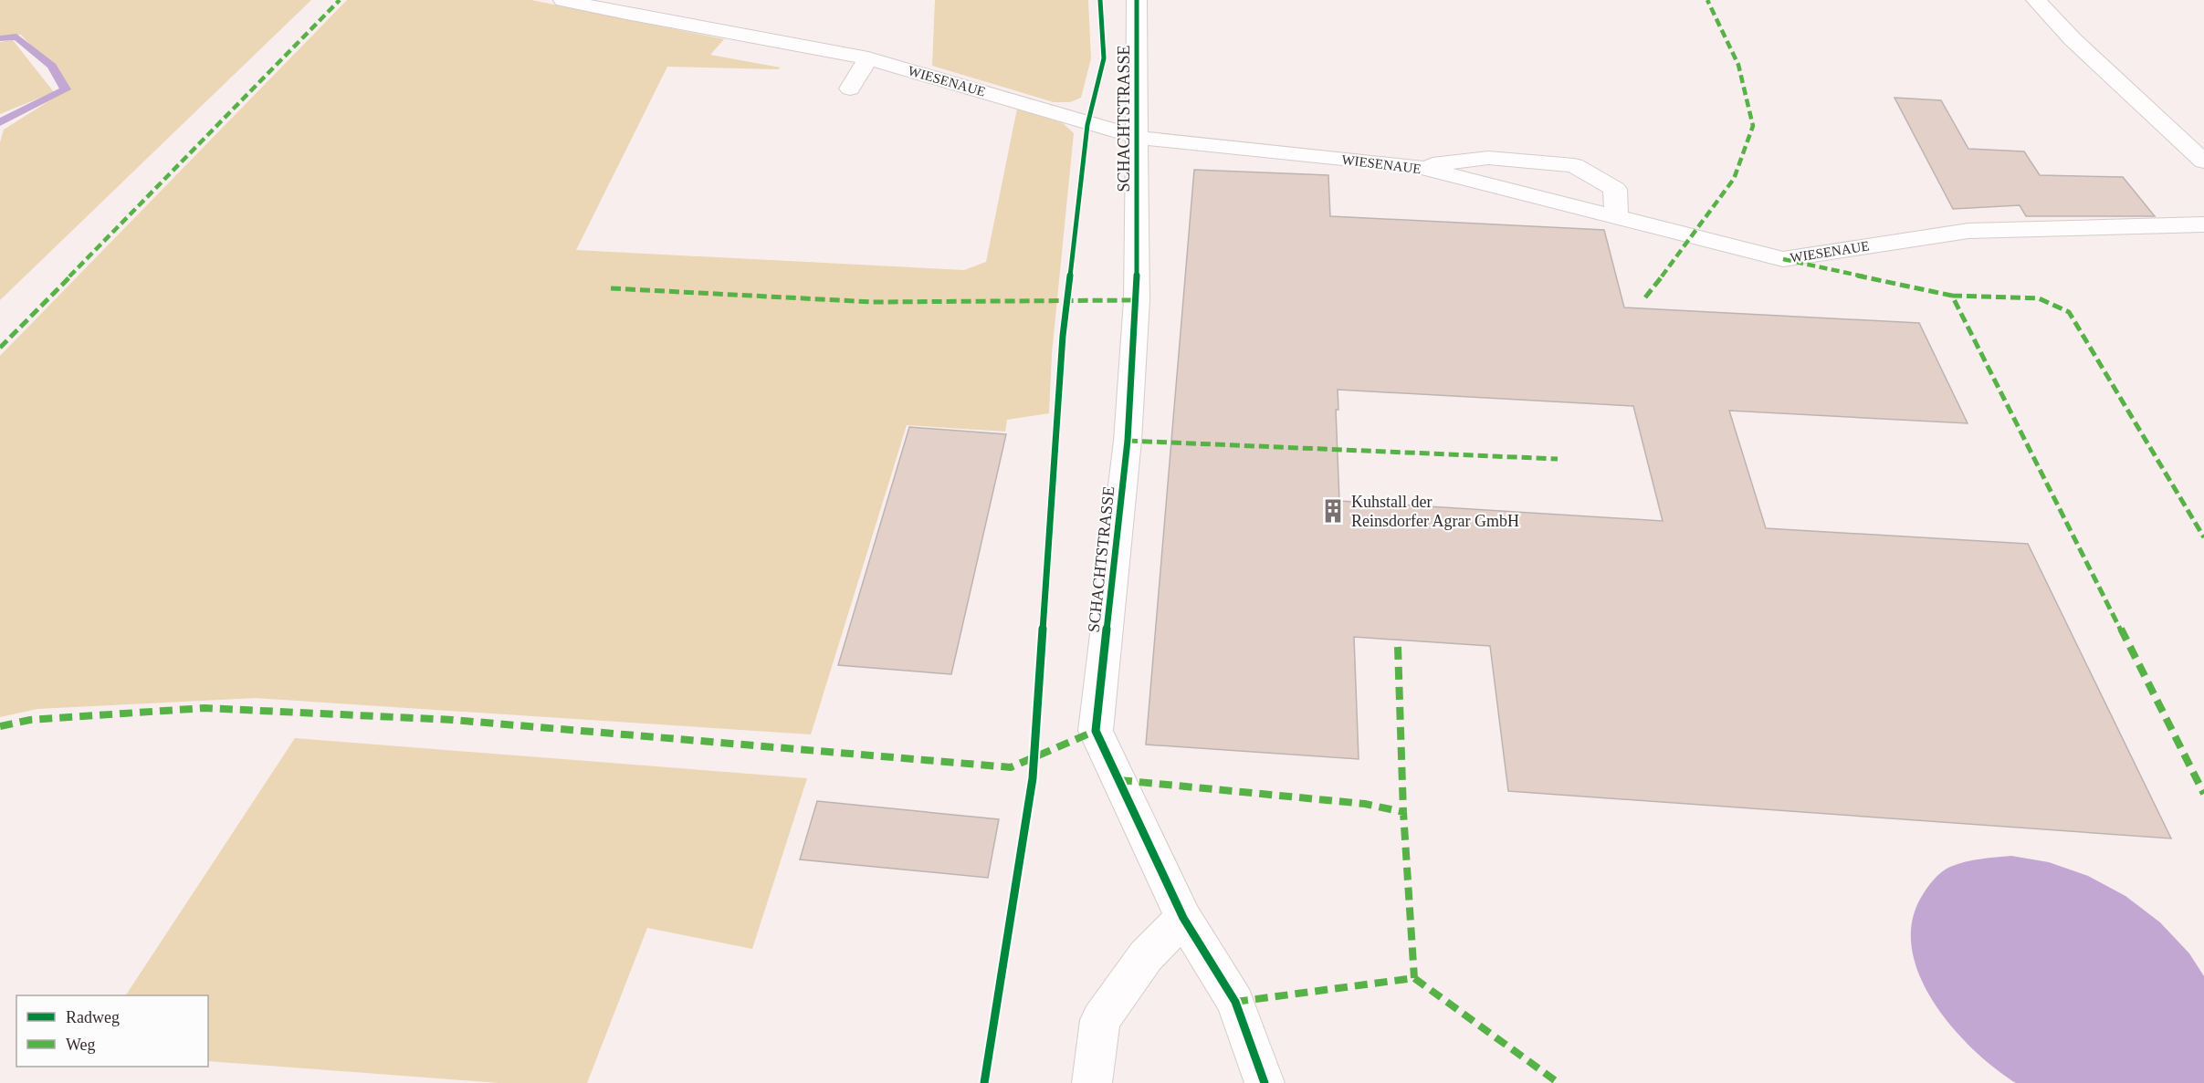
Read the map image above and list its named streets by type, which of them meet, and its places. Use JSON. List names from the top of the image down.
{
  "streets": {
    "street": ["WIESENAUE", "SCHACHTSTRASSE"]
  },
  "crossings": [
    ["WIESENAUE", "SCHACHTSTRASSE"]
  ],
  "places": {
    "building": ["Kuhstall der Reinsdorfer Agrar GmbH"]
  },
  "legend": ["Radweg", "Weg"]
}
